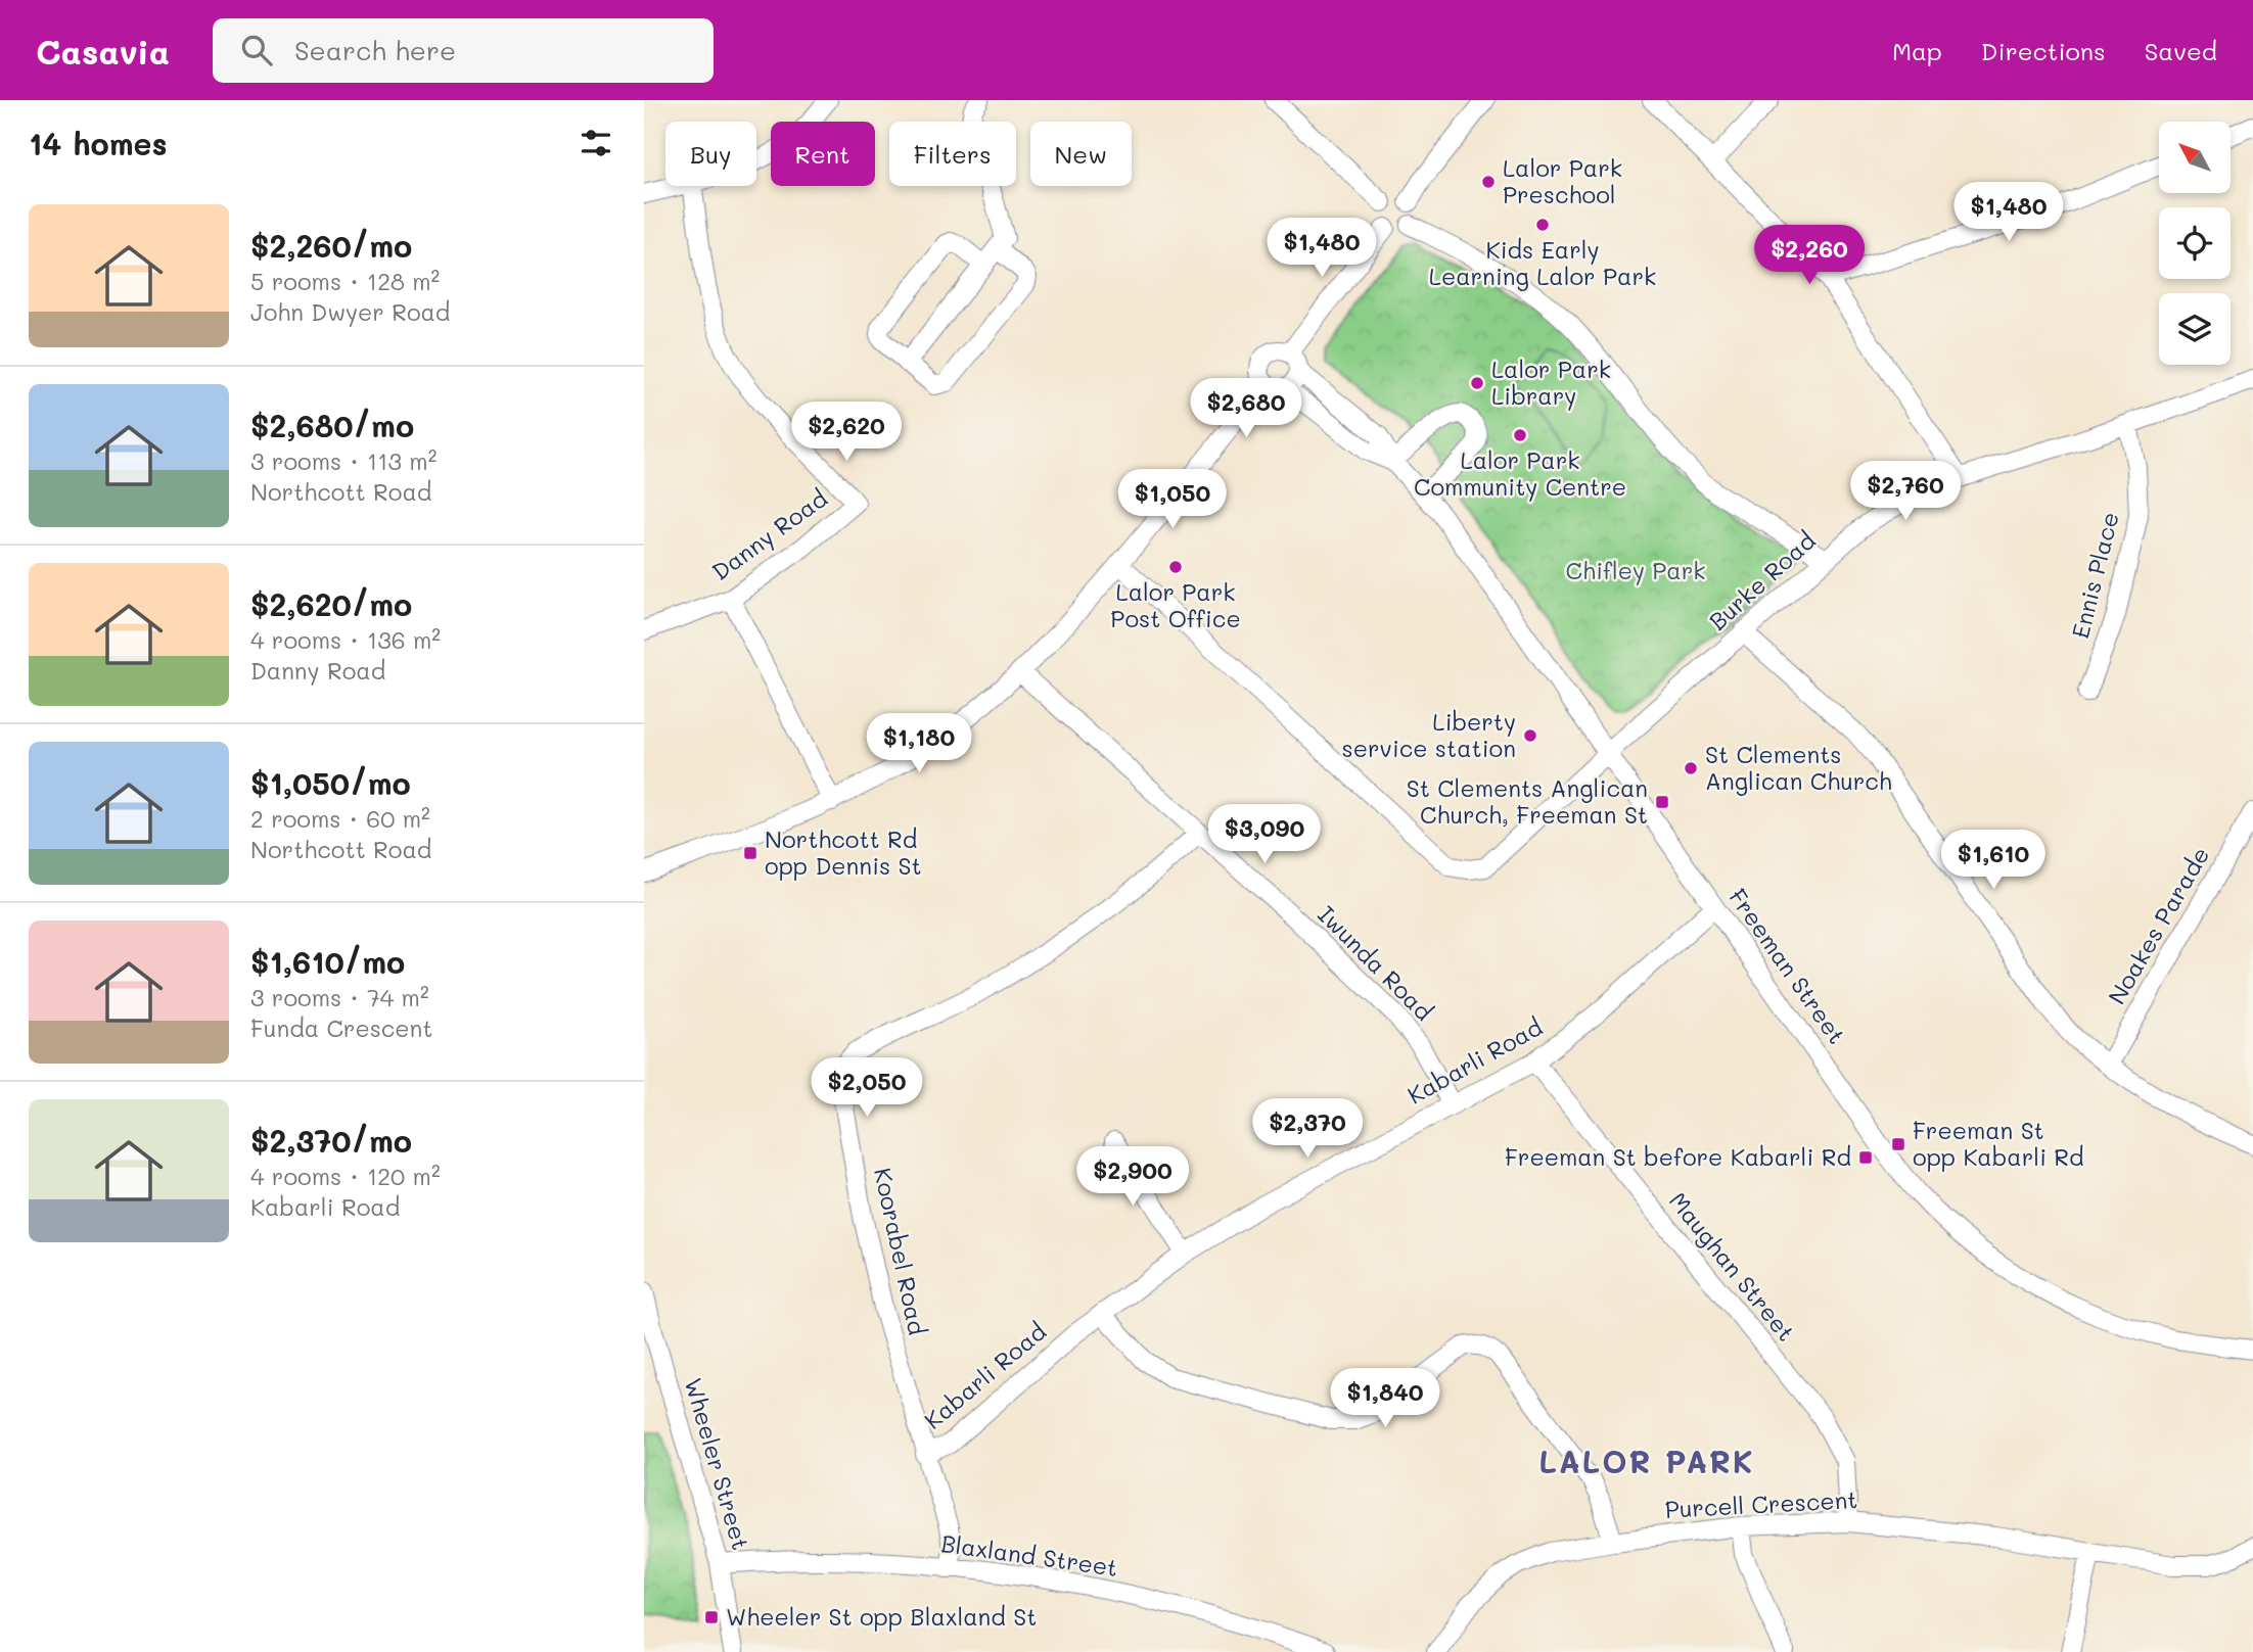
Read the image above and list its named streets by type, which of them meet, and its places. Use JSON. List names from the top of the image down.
{
  "streets": {
    "street": [
      "Danny Road",
      "Ennis Place",
      "Burke Road",
      "Noakes Parade",
      "Iwunda Road",
      "Freeman Street",
      "Kabarli Road",
      "Koorabel Road",
      "Maughan Street",
      "Wheeler Street",
      "Purcell Crescent",
      "Blaxland Street"
    ]
  },
  "crossings": [
    ["Ennis Place", "Burke Road"],
    ["Burke Road", "Freeman Street"],
    ["Iwunda Road", "Kabarli Road"],
    ["Iwunda Road", "Koorabel Road"],
    ["Freeman Street", "Kabarli Road"],
    ["Kabarli Road", "Koorabel Road"],
    ["Kabarli Road", "Maughan Street"],
    ["Koorabel Road", "Blaxland Street"],
    ["Maughan Street", "Purcell Crescent"],
    ["Wheeler Street", "Blaxland Street"]
  ],
  "districts": ["LALOR PARK"],
  "parks": ["Chifley Park"],
  "places": {
    "other": [
      "Lalor Park Preschool",
      "Kids Early Learning Lalor Park",
      "Lalor Park Library",
      "Lalor Park Community Centre",
      "Lalor Park Post Office",
      "Liberty service station",
      "St Clements Anglican Church"
    ],
    "transit": [
      "St Clements Anglican Church, Freeman St",
      "Northcott Rd opp Dennis St",
      "Freeman St opp Kabarli Rd",
      "Freeman St before Kabarli Rd",
      "Wheeler St opp Blaxland St"
    ]
  },
  "north": "top left",
  "page": {
    "header": "Casavia",
    "search": "Search here",
    "nav": ["Map", "Directions", "Saved"],
    "heading": "14 homes",
    "chip": [
      "Buy",
      "Rent",
      "Filters",
      "New"
    ],
    "price": [
      "$1,480",
      "$1,480",
      "$2,260",
      "$2,680",
      "$2,620",
      "$2,760",
      "$1,050",
      "$1,180",
      "$3,090",
      "$1,610",
      "$2,050",
      "$2,370",
      "$2,900",
      "$1,840"
    ],
    "list": [
      {
        "name": "$2,260/mo",
        "note": "5 rooms · 128 m² · John Dwyer Road"
      },
      {
        "name": "$2,680/mo",
        "note": "3 rooms · 113 m² · Northcott Road"
      },
      {
        "name": "$2,620/mo",
        "note": "4 rooms · 136 m² · Danny Road"
      },
      {
        "name": "$1,050/mo",
        "note": "2 rooms · 60 m² · Northcott Road"
      },
      {
        "name": "$1,610/mo",
        "note": "3 rooms · 74 m² · Funda Crescent"
      },
      {
        "name": "$2,370/mo",
        "note": "4 rooms · 120 m² · Kabarli Road"
      }
    ]
  }
}
